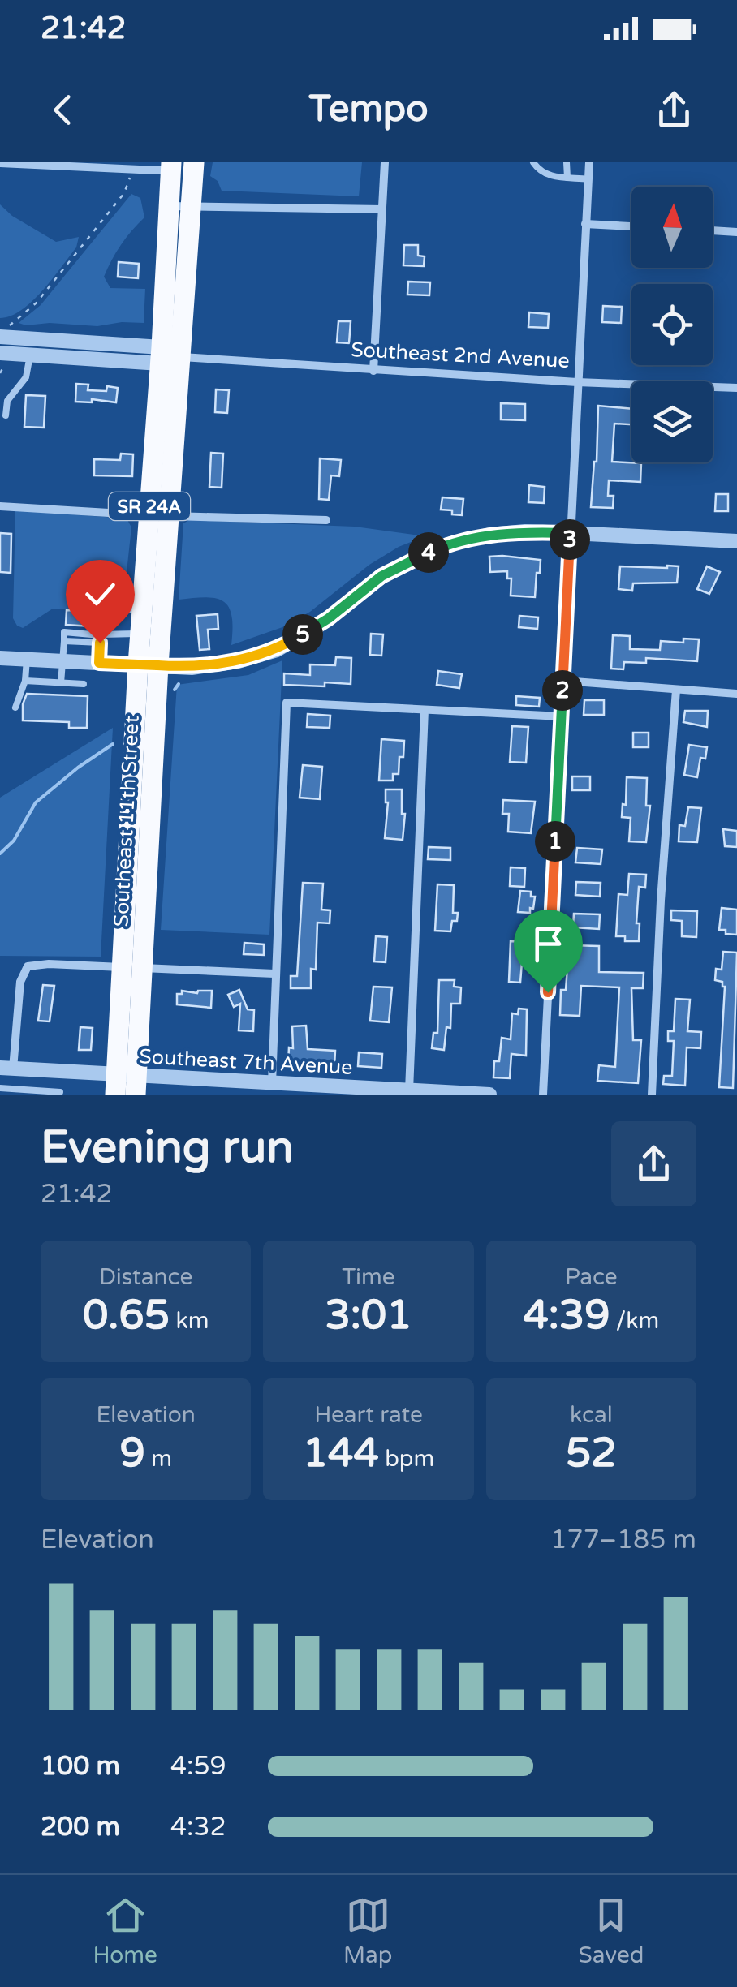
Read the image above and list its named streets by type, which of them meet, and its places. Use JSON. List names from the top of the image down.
{
  "streets": {
    "highway": ["SR 24A", "Southeast 11th Street"],
    "street": ["Southeast 2nd Avenue", "Southeast 7th Avenue"]
  },
  "crossings": [
    ["Southeast 2nd Avenue", "Southeast 11th Street"],
    ["Southeast 11th Street", "Southeast 7th Avenue"]
  ],
  "north": "top",
  "page": {
    "status": "21:42",
    "header": "Tempo",
    "pins": [
      "3",
      "4",
      "5",
      "2",
      "1"
    ],
    "heading": ["Evening run", "21:42"],
    "stats": [
      ["Distance", "0.65 km"],
      ["Time", "3:01"],
      ["Pace", "4:39 /km"],
      ["Elevation", "9 m"],
      ["Heart rate", "144 bpm"],
      ["kcal", "52"]
    ],
    "chart": ["Elevation", "177–185 m"],
    "list": [
      {
        "name": "100 m",
        "note": "4:59"
      },
      {
        "name": "200 m",
        "note": "4:32"
      }
    ],
    "tabs": ["Home", "Map", "Saved"]
  }
}
